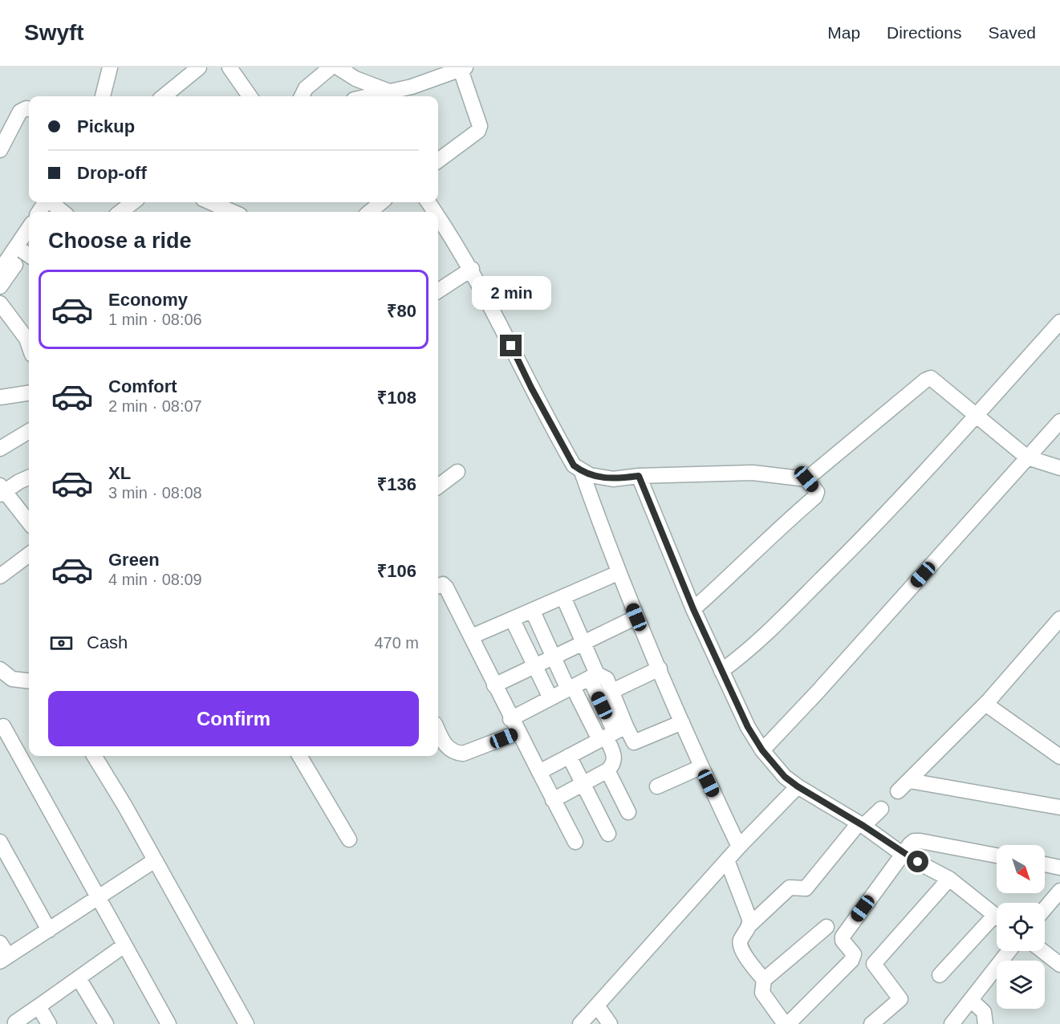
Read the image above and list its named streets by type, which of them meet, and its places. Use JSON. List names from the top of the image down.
{
  "north": "bottom right",
  "page": {
    "header": "Swyft",
    "nav": ["Map", "Directions", "Saved"],
    "banner": ["Pickup", "Drop-off"],
    "heading": "Choose a ride",
    "list": [
      {
        "name": "Economy",
        "note": "1 min · 08:06",
        "value": "₹80"
      },
      {
        "name": "Comfort",
        "note": "2 min · 08:07",
        "value": "₹108"
      },
      {
        "name": "XL",
        "note": "3 min · 08:08",
        "value": "₹136"
      },
      {
        "name": "Green",
        "note": "4 min · 08:09",
        "value": "₹106"
      }
    ],
    "bubble": "2 min",
    "pay": ["Cash", "470 m"],
    "buttons": "Confirm"
  }
}
